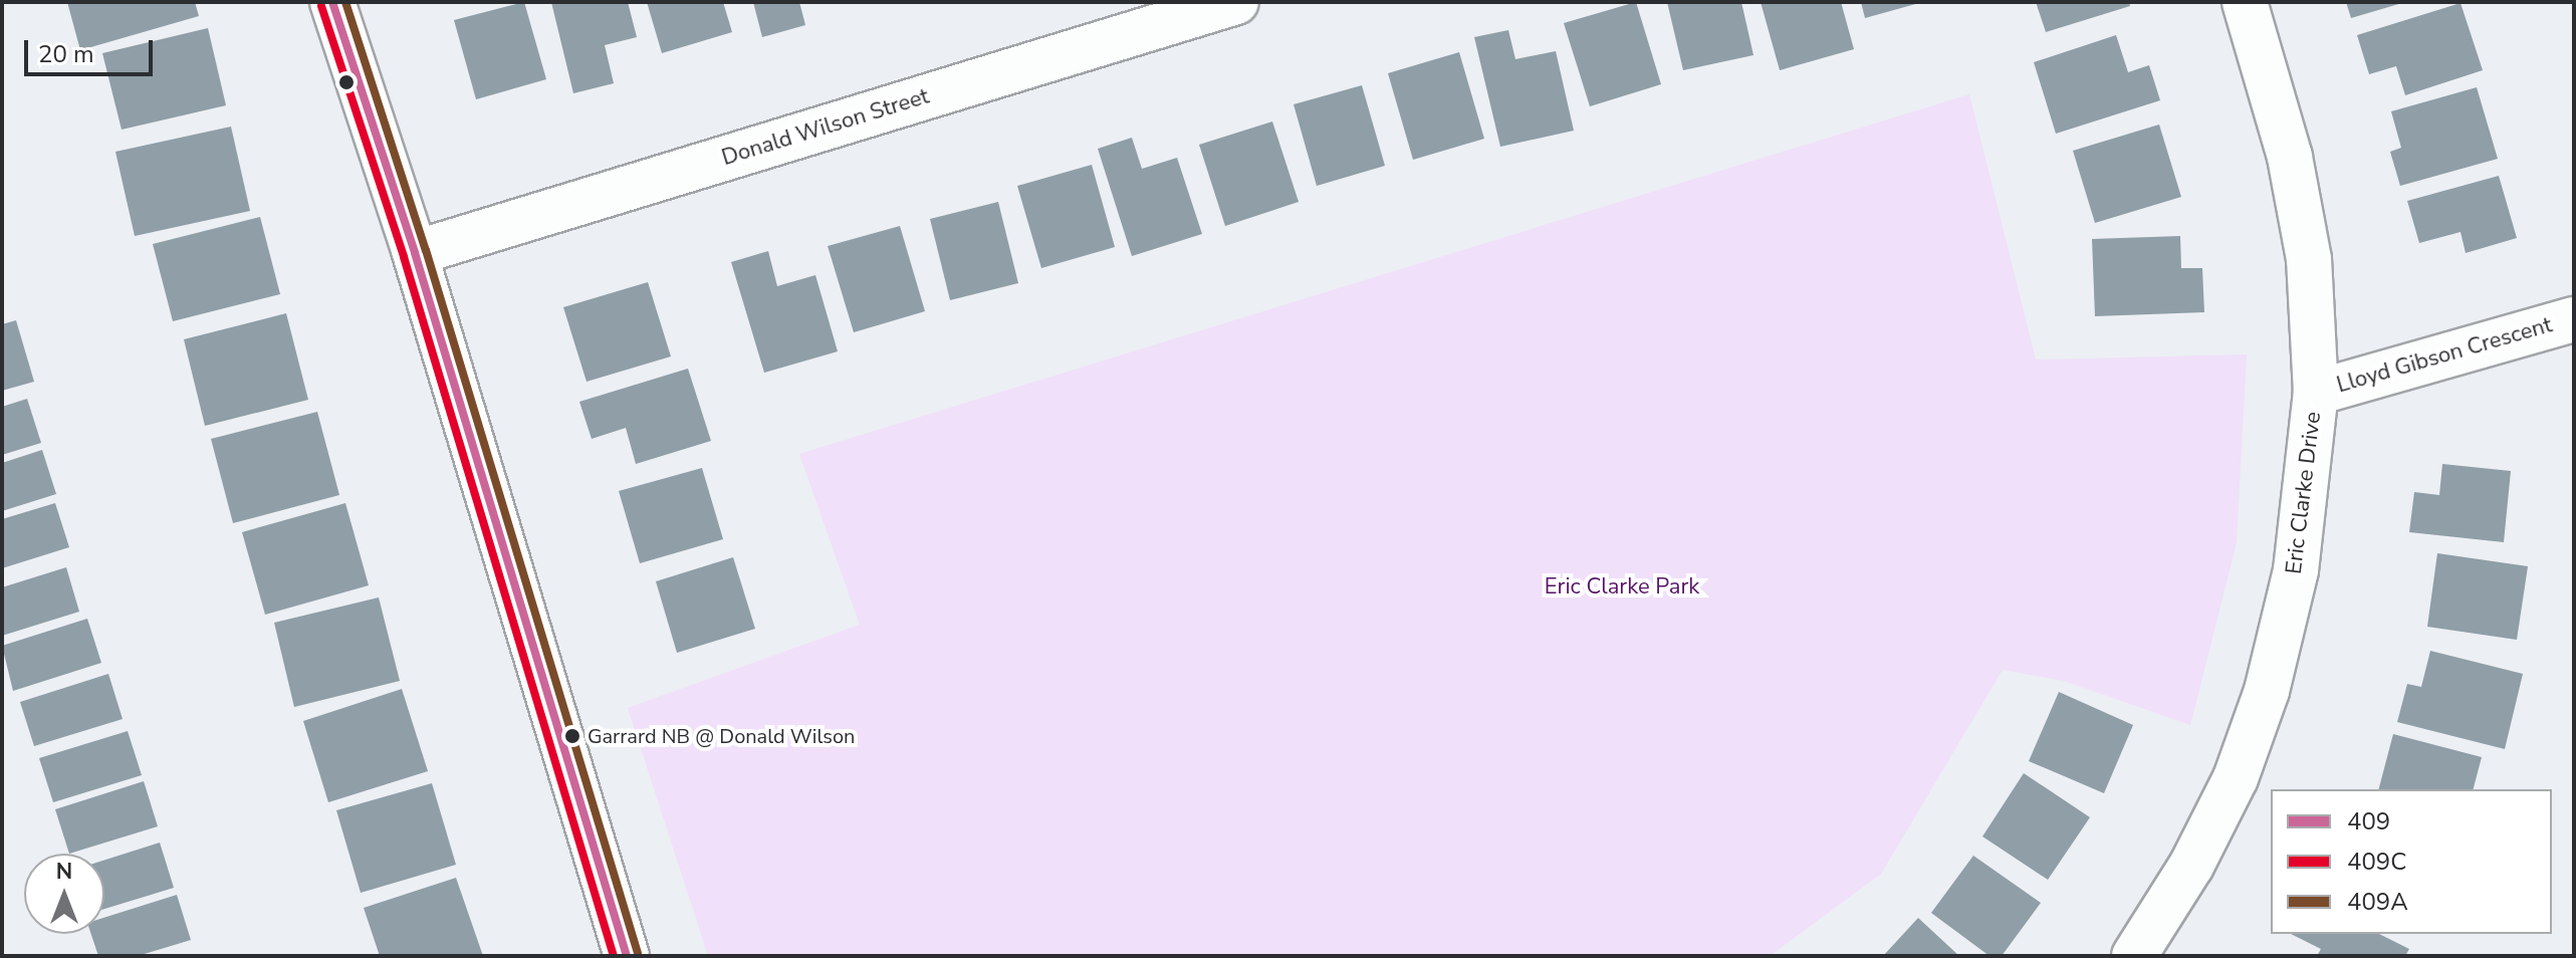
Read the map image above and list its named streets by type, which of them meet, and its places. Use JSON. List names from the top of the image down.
{
  "streets": {
    "street": ["Donald Wilson Street", "Lloyd Gibson Crescent", "Eric Clarke Drive"]
  },
  "crossings": [
    ["Lloyd Gibson Crescent", "Eric Clarke Drive"]
  ],
  "parks": ["Eric Clarke Park"],
  "places": ["Garrard NB @ Donald Wilson"],
  "lines": ["transit line 409", "transit line 409A", "transit line 409C"],
  "legend": ["409", "409C", "409A"],
  "scale_bar": "20 m",
  "north": "top"
}
